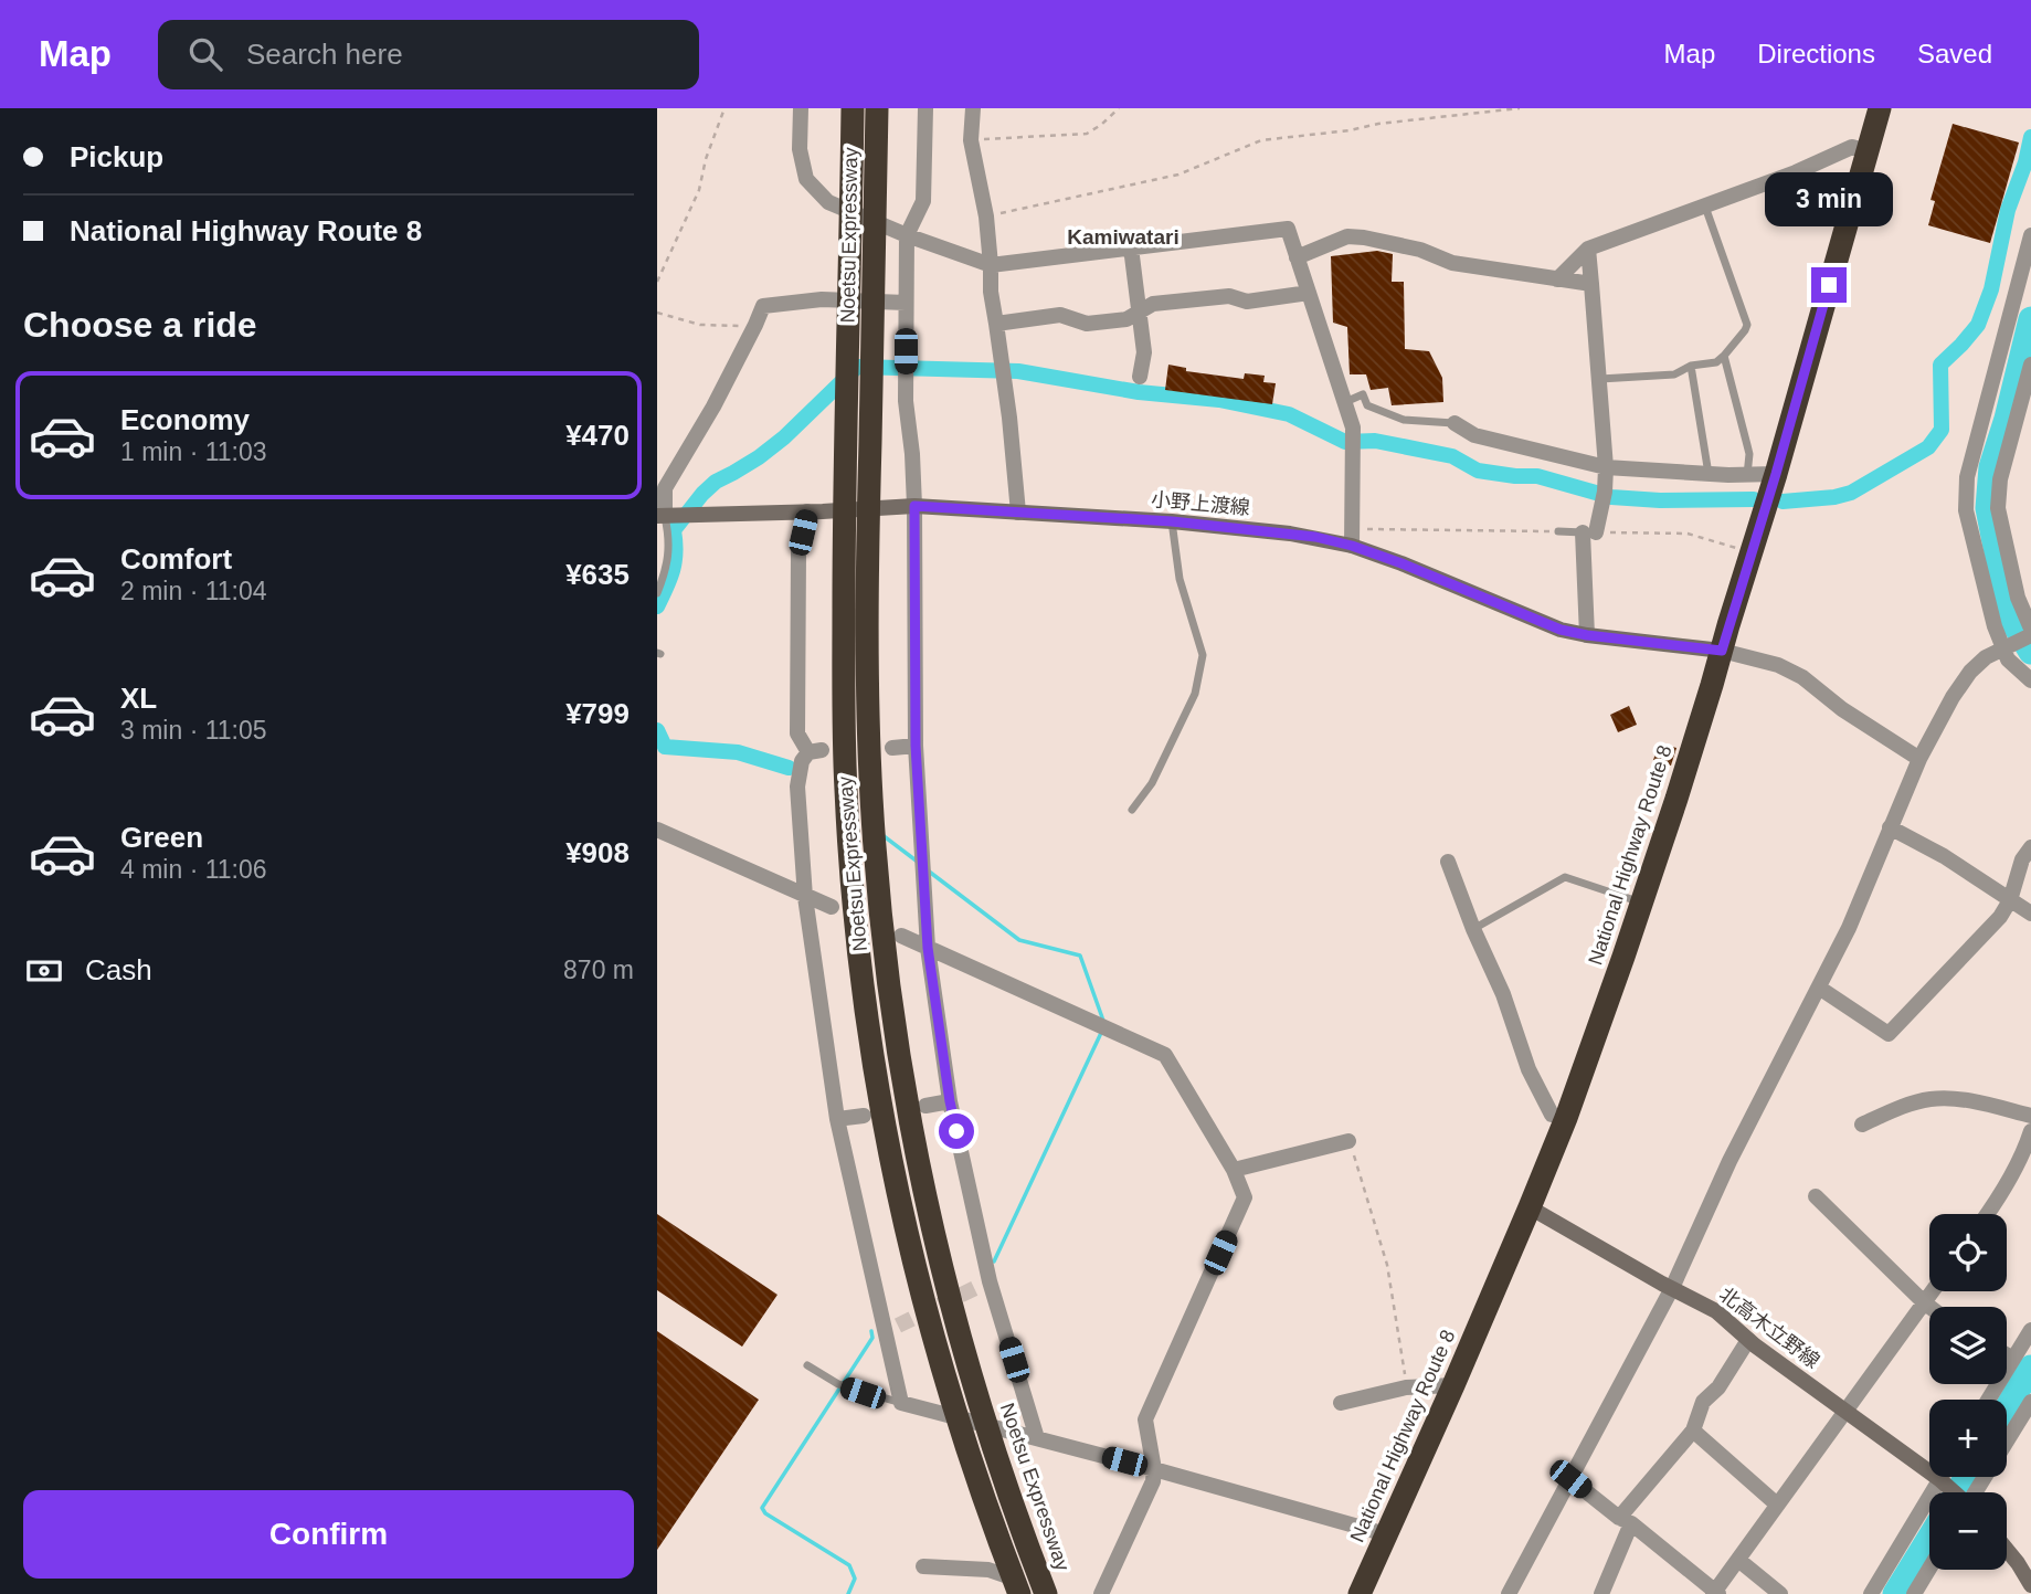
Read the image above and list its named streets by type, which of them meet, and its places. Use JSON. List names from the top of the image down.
{
  "streets": {
    "highway": ["Noetsu Expressway", "National Highway Route 8"],
    "main road": ["小野上渡線", "北高木立野線"]
  },
  "crossings": [
    ["小野上渡線", "National Highway Route 8"],
    ["National Highway Route 8", "北高木立野線"]
  ],
  "districts": ["Kamiwatari"],
  "page": {
    "header": "Map",
    "search": "Search here",
    "nav": ["Map", "Directions", "Saved"],
    "banner": ["Pickup", "National Highway Route 8"],
    "bubble": "3 min",
    "heading": "Choose a ride",
    "list": [
      {
        "name": "Economy",
        "note": "1 min · 11:03",
        "value": "¥470"
      },
      {
        "name": "Comfort",
        "note": "2 min · 11:04",
        "value": "¥635"
      },
      {
        "name": "XL",
        "note": "3 min · 11:05",
        "value": "¥799"
      },
      {
        "name": "Green",
        "note": "4 min · 11:06",
        "value": "¥908"
      }
    ],
    "pay": ["Cash", "870 m"],
    "map_buttons": ["+", "−"],
    "buttons": "Confirm"
  }
}
